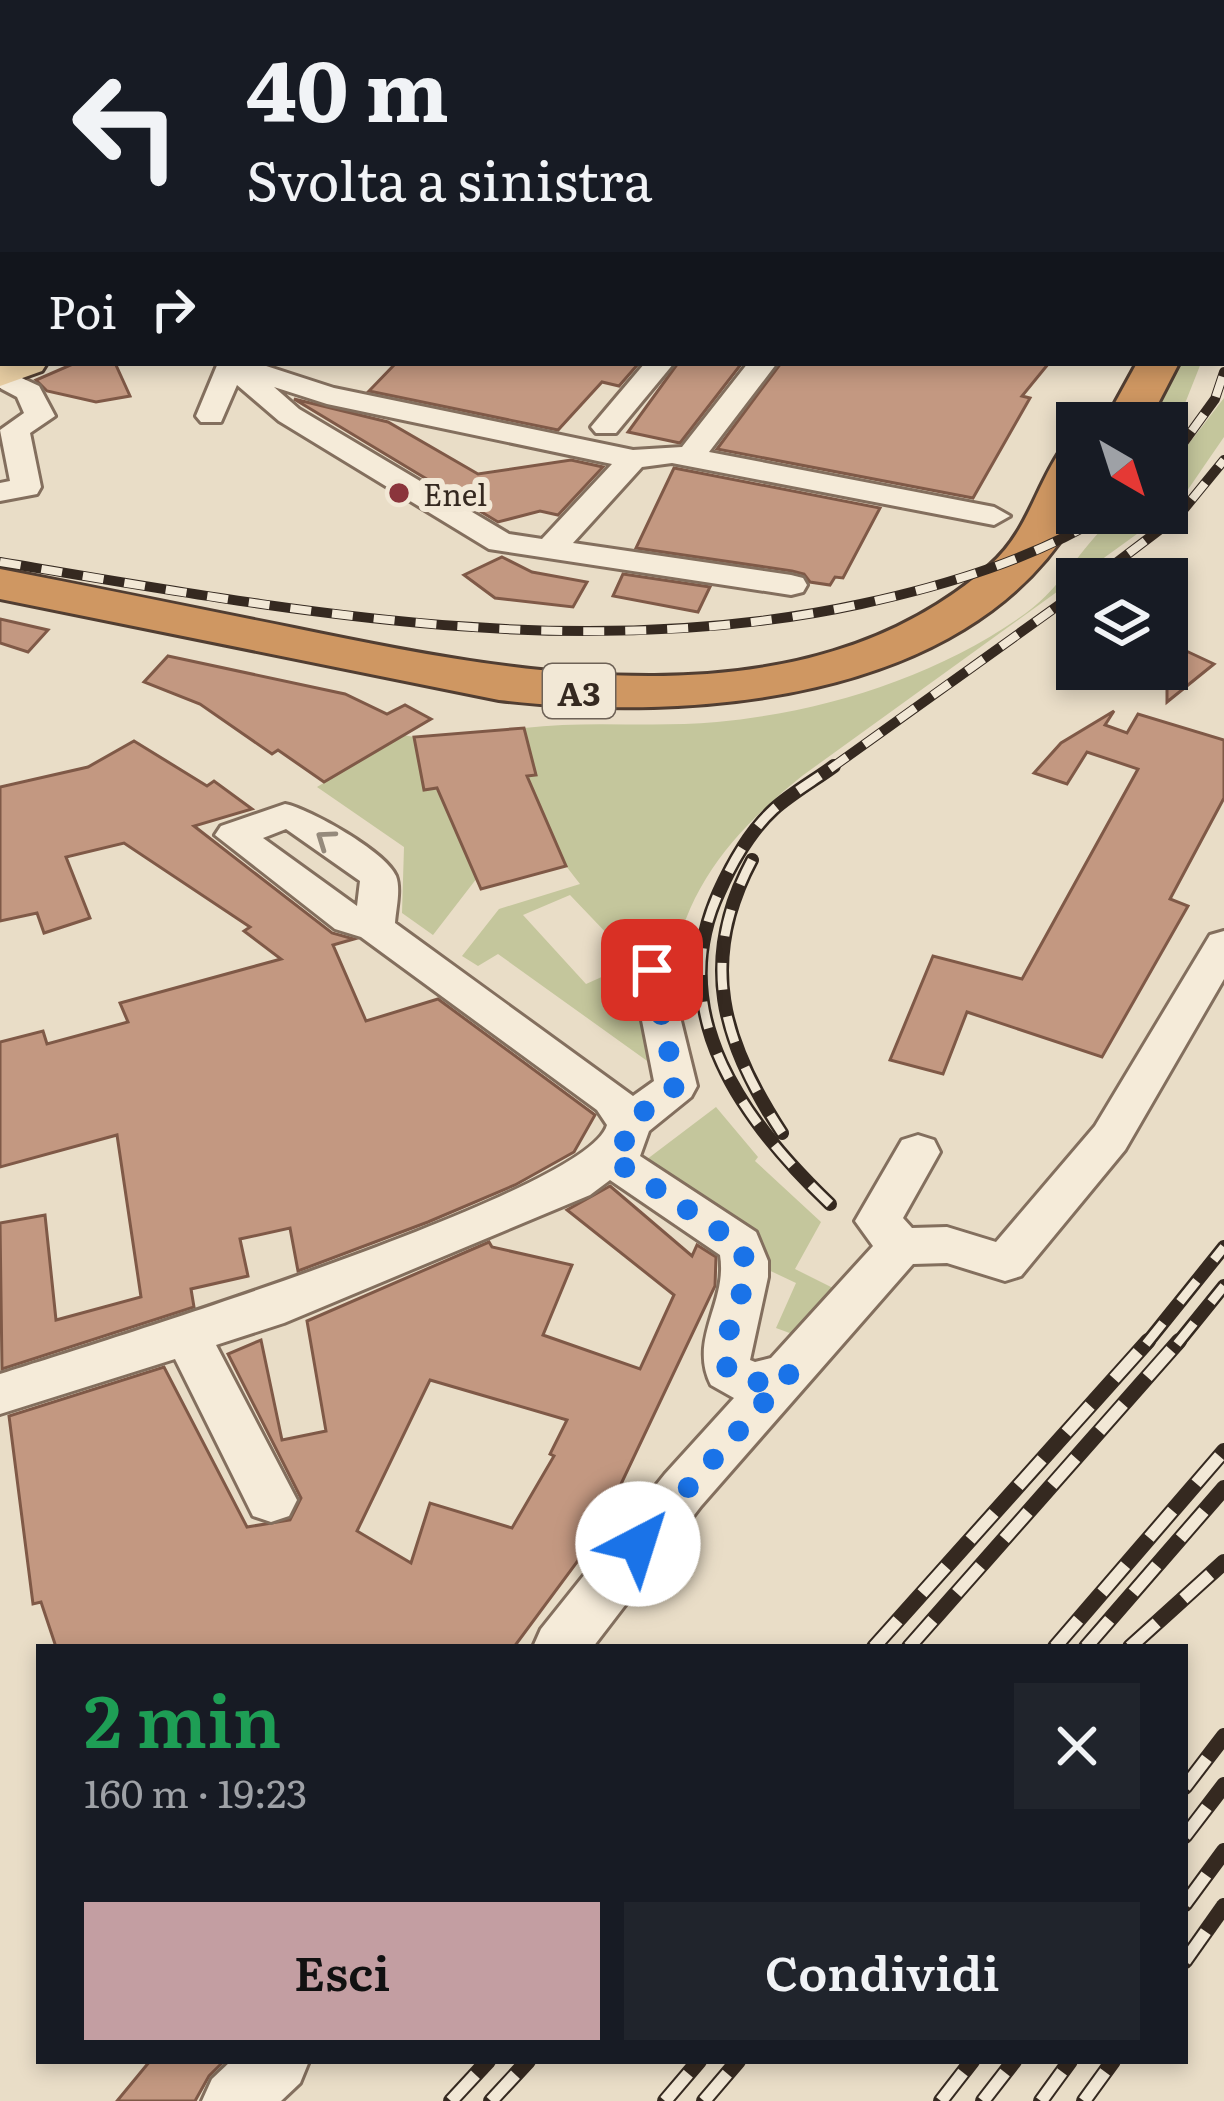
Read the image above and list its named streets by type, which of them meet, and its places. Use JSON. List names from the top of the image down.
{
  "streets": {
    "highway": ["A3"]
  },
  "places": ["Enel"],
  "north": "bottom right",
  "page": {
    "turn": ["40 m", "Svolta a sinistra"],
    "then": "Poi",
    "heading": ["2 min", "160 m · 19:23"],
    "buttons": ["Esci", "Condividi"]
  }
}
